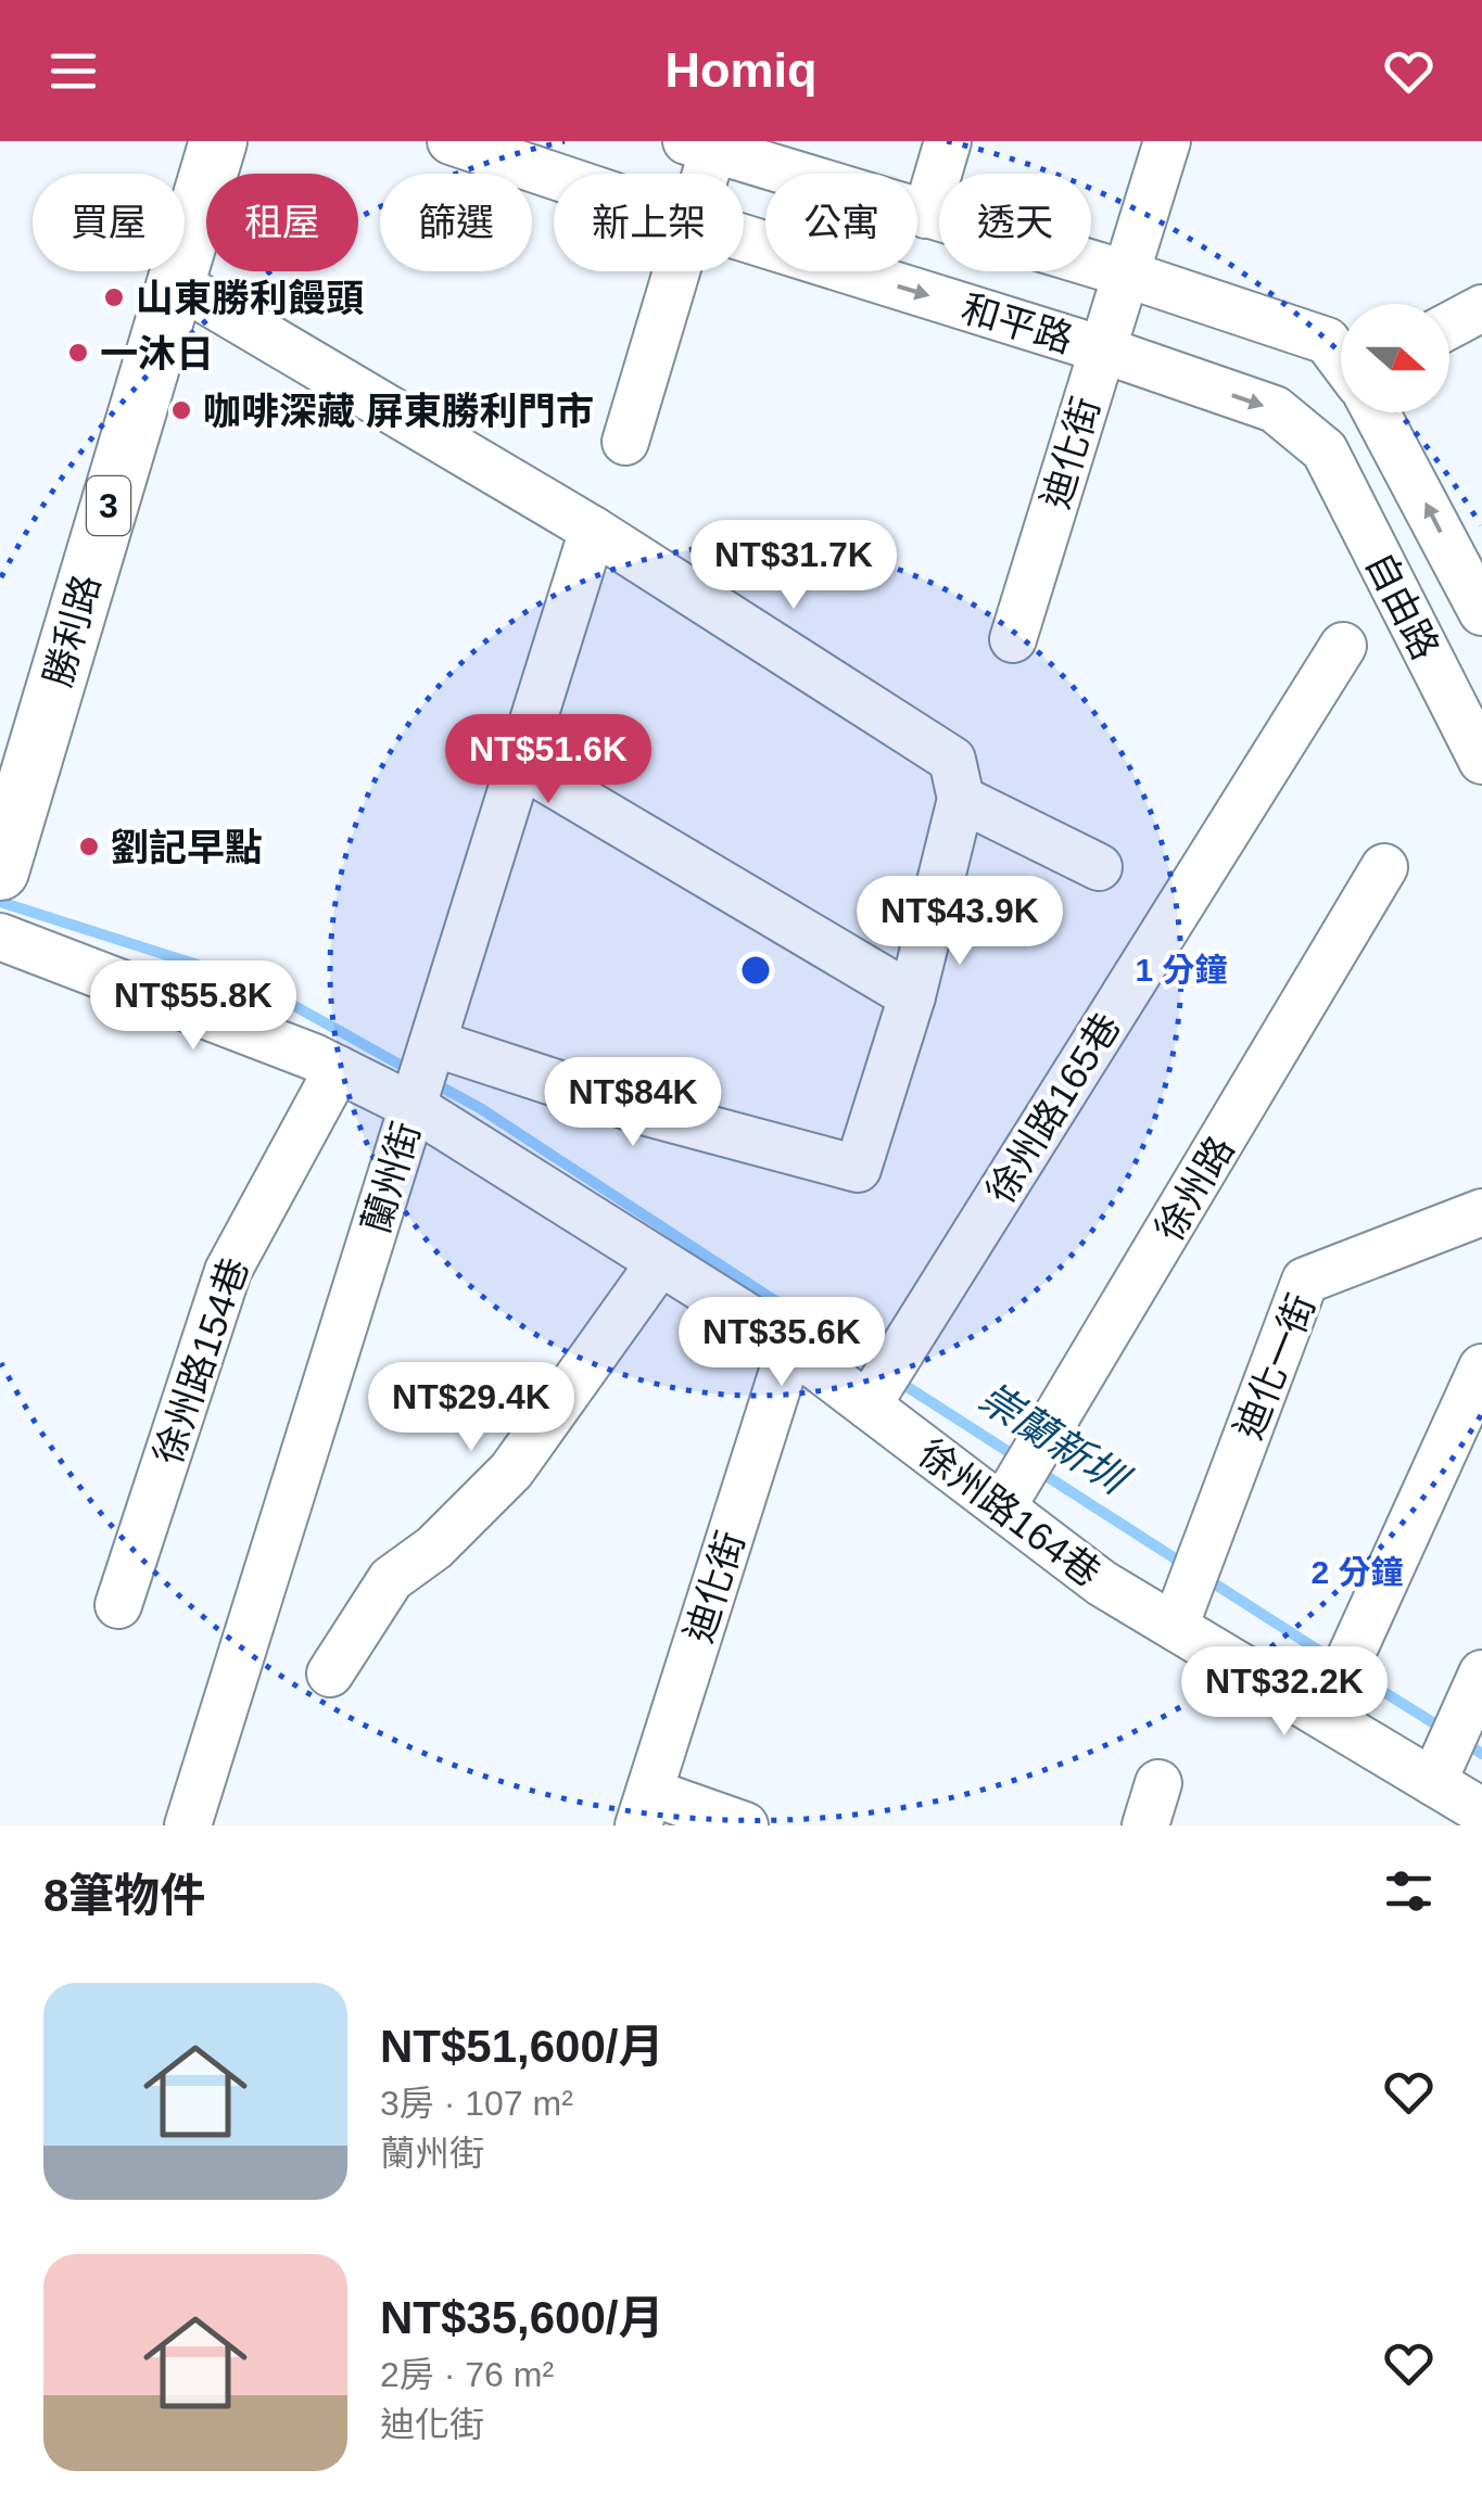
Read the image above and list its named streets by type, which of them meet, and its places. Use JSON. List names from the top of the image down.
{
  "streets": {
    "main road": ["3", "勝利路"],
    "street": [
      "和平路",
      "迪化街",
      "自由路",
      "徐州路165巷",
      "蘭州街",
      "徐州路",
      "徐州路154巷",
      "迪化一街",
      "徐州路164巷"
    ]
  },
  "crossings": [
    ["和平路", "迪化街"],
    ["和平路", "自由路"],
    ["迪化街", "徐州路164巷"],
    ["徐州路165巷", "徐州路164巷"],
    ["蘭州街", "徐州路164巷"],
    ["徐州路", "徐州路164巷"],
    ["迪化一街", "徐州路164巷"]
  ],
  "water": ["崇蘭新圳"],
  "places": [
    "山東勝利饅頭",
    "一沐日",
    "咖啡深藏 屏東勝利門市",
    "劉記早點"
  ],
  "north": "right",
  "page": {
    "header": "Homiq",
    "chip": [
      "買屋",
      "租屋",
      "篩選",
      "新上架",
      "公寓",
      "透天"
    ],
    "price": [
      "NT$31.7K",
      "NT$51.6K",
      "NT$43.9K",
      "NT$55.8K",
      "NT$84K",
      "NT$35.6K",
      "NT$29.4K",
      "NT$32.2K"
    ],
    "heading": "8筆物件",
    "list": [
      {
        "name": "NT$51,600/月",
        "note": "3房 · 107 m² · 蘭州街"
      },
      {
        "name": "NT$35,600/月",
        "note": "2房 · 76 m² · 迪化街"
      }
    ]
  },
  "rings": ["1 分鐘", "2 分鐘"]
}
